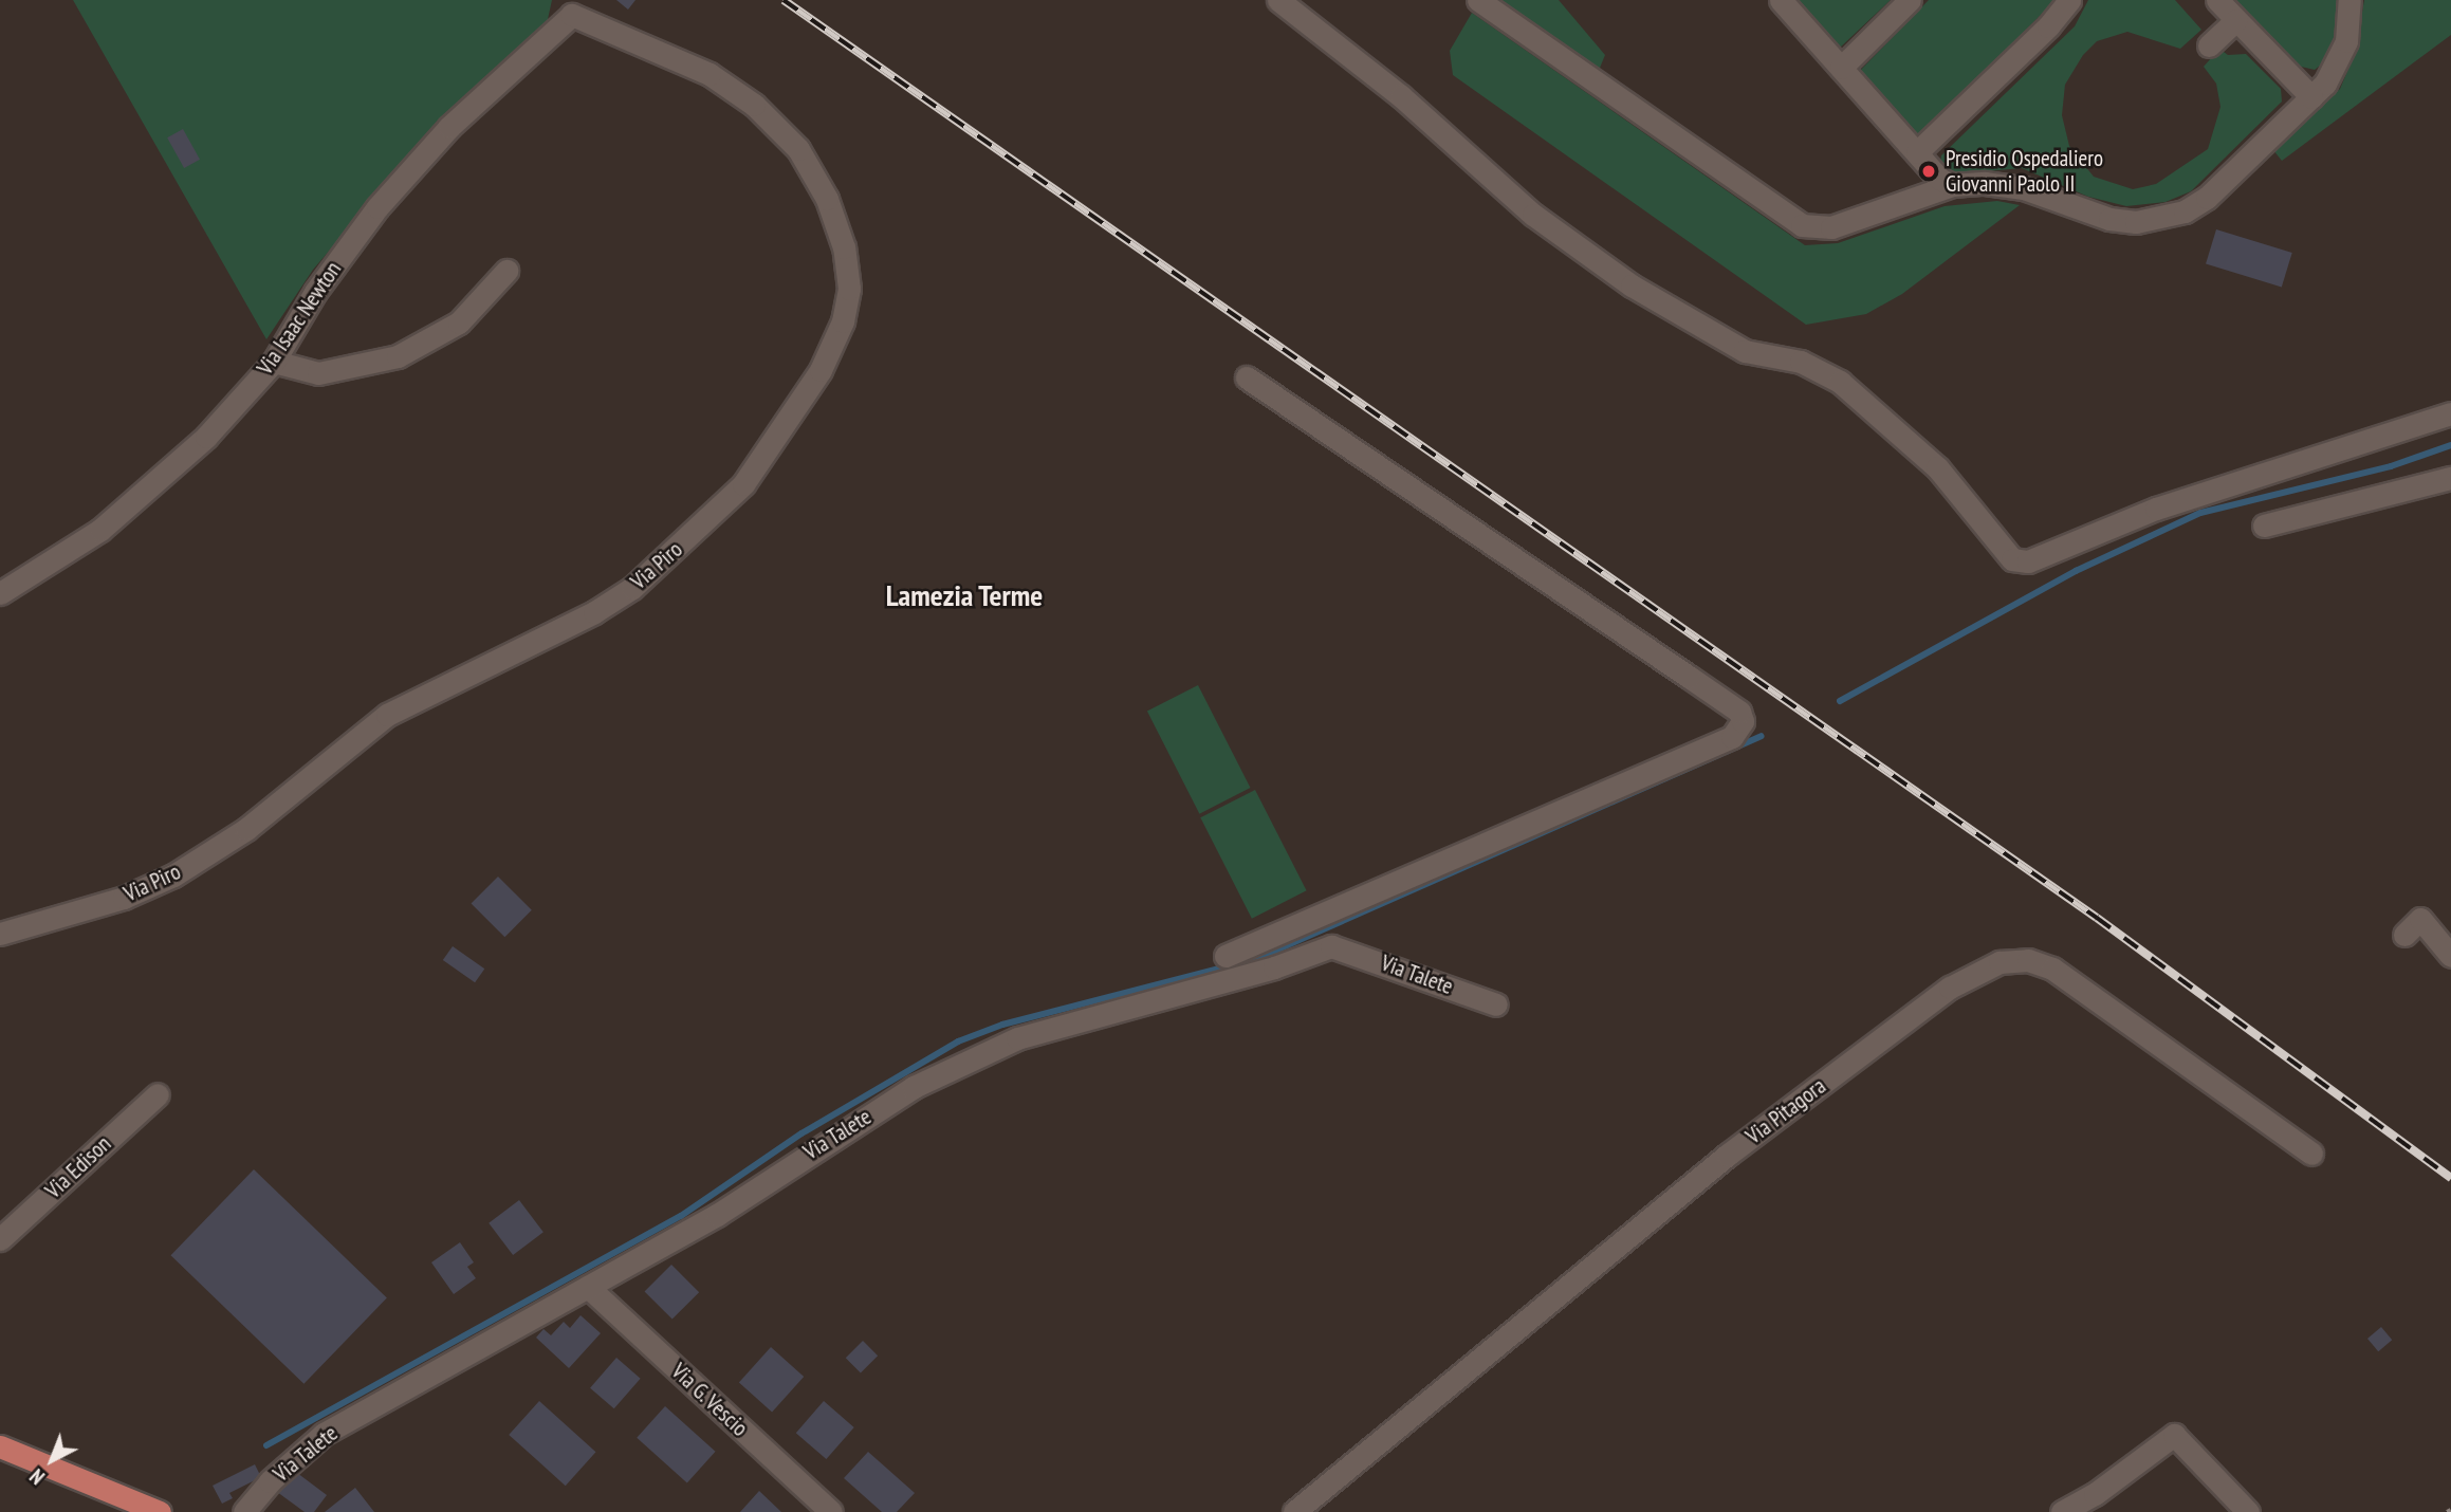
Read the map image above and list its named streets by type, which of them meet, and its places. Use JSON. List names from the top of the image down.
{
  "streets": {
    "street": [
      "Via Isaac Newton",
      "Via Piro",
      "Via Talete",
      "Via Pitagora",
      "Via Edison",
      "Via G. Vescio"
    ]
  },
  "crossings": [
    ["Via Isaac Newton", "Via Piro"],
    ["Via Talete", "Via G. Vescio"]
  ],
  "districts": ["Lamezia Terme"],
  "places": ["Presidio Ospedaliero Giovanni Paolo II"],
  "north": "bottom left"
}
